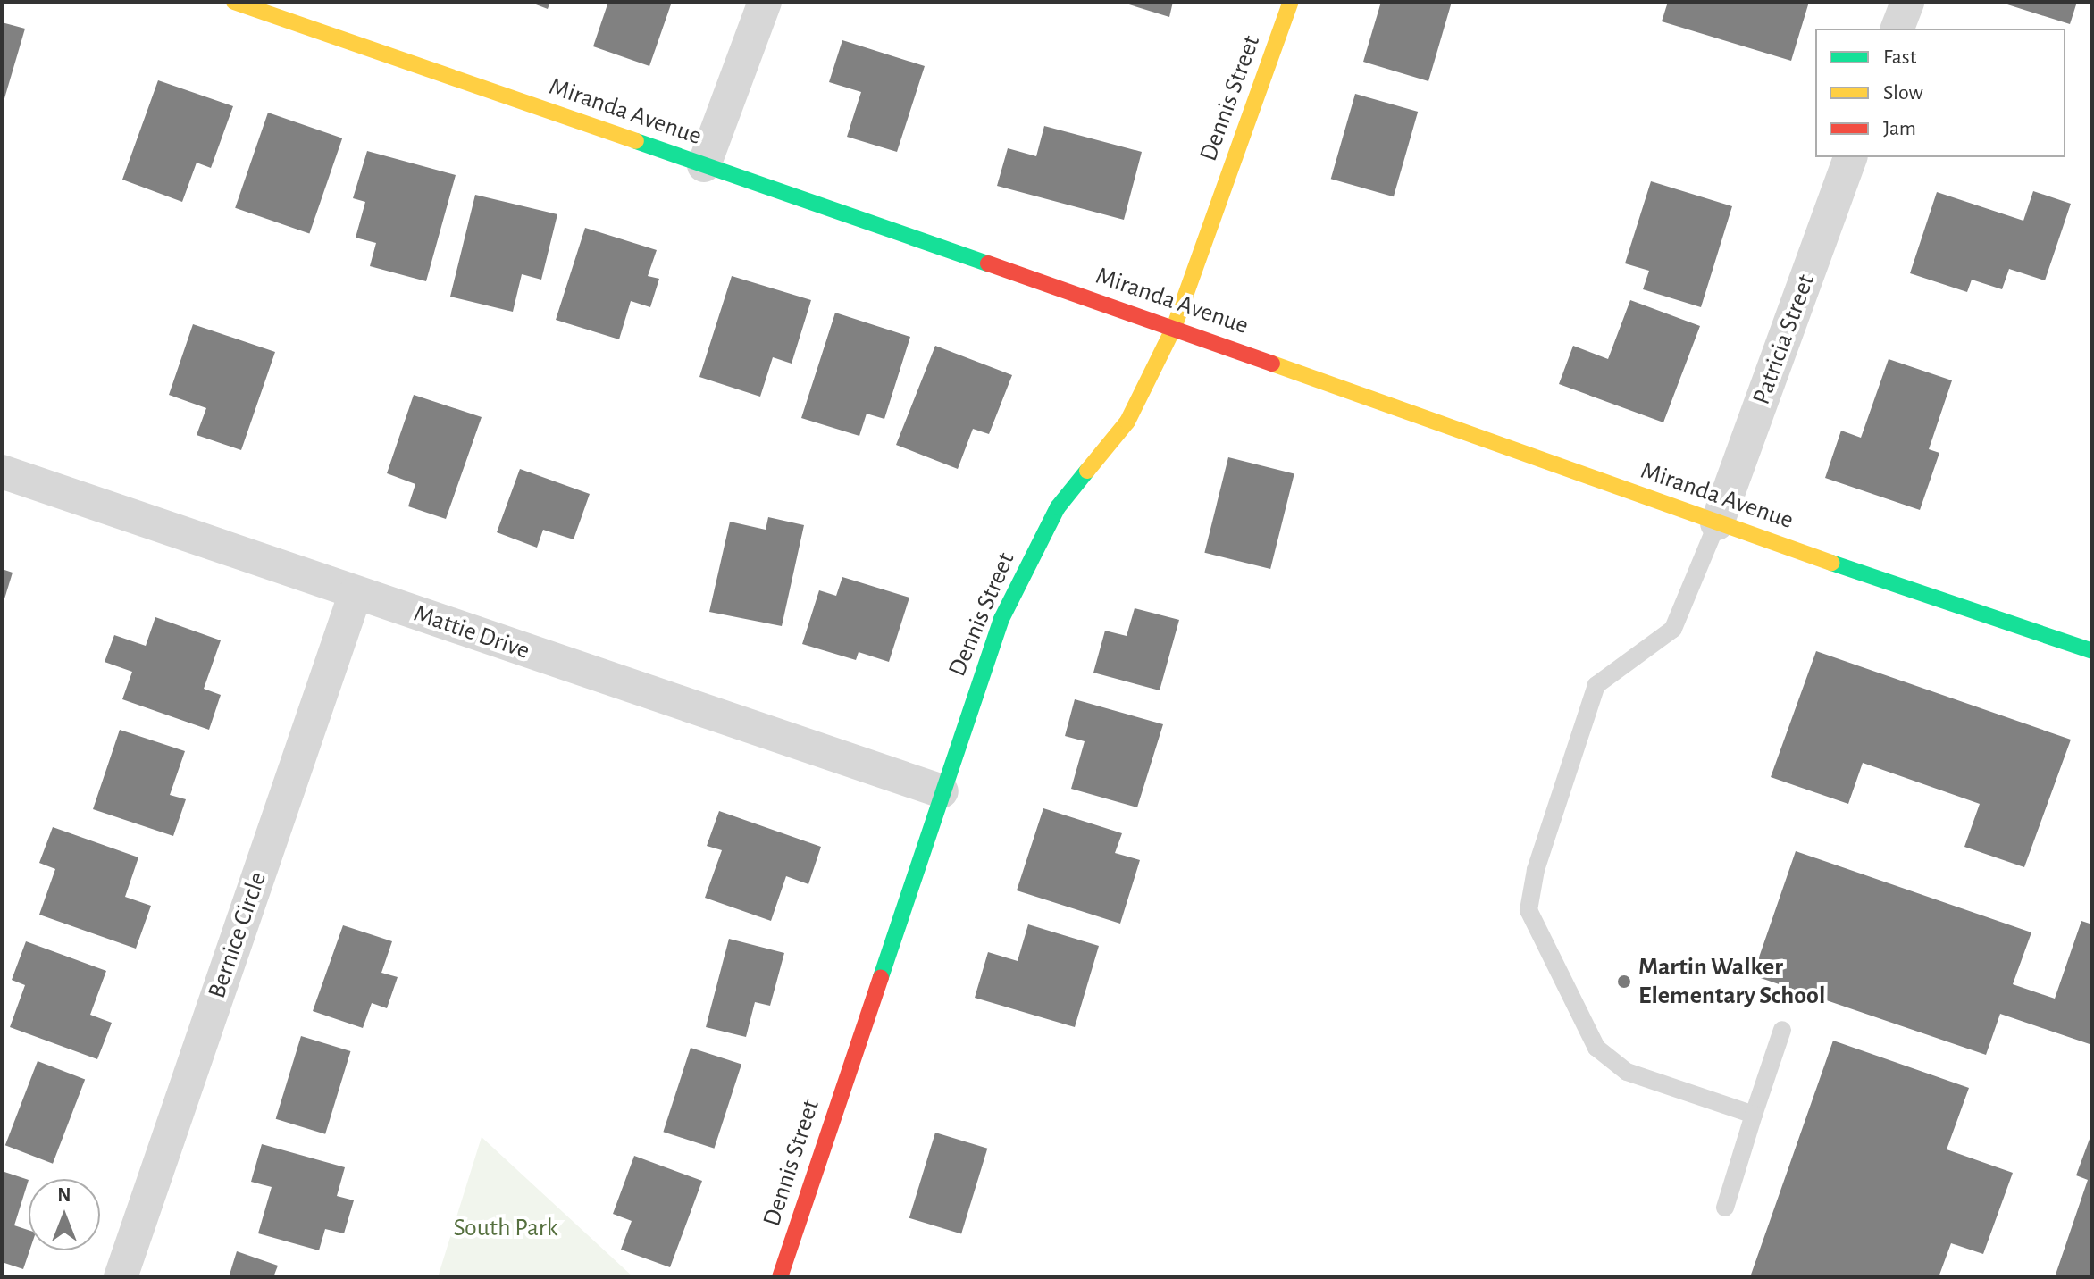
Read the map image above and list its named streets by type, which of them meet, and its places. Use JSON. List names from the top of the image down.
{
  "streets": {
    "street": [
      "Dennis Street",
      "Miranda Avenue",
      "Patricia Street",
      "Mattie Drive",
      "Bernice Circle"
    ]
  },
  "crossings": [
    ["Dennis Street", "Miranda Avenue"],
    ["Dennis Street", "Mattie Drive"],
    ["Miranda Avenue", "Patricia Street"],
    ["Mattie Drive", "Bernice Circle"]
  ],
  "parks": ["South Park"],
  "places": ["Martin Walker Elementary School"],
  "legend": ["Fast", "Slow", "Jam"],
  "north": "top"
}
